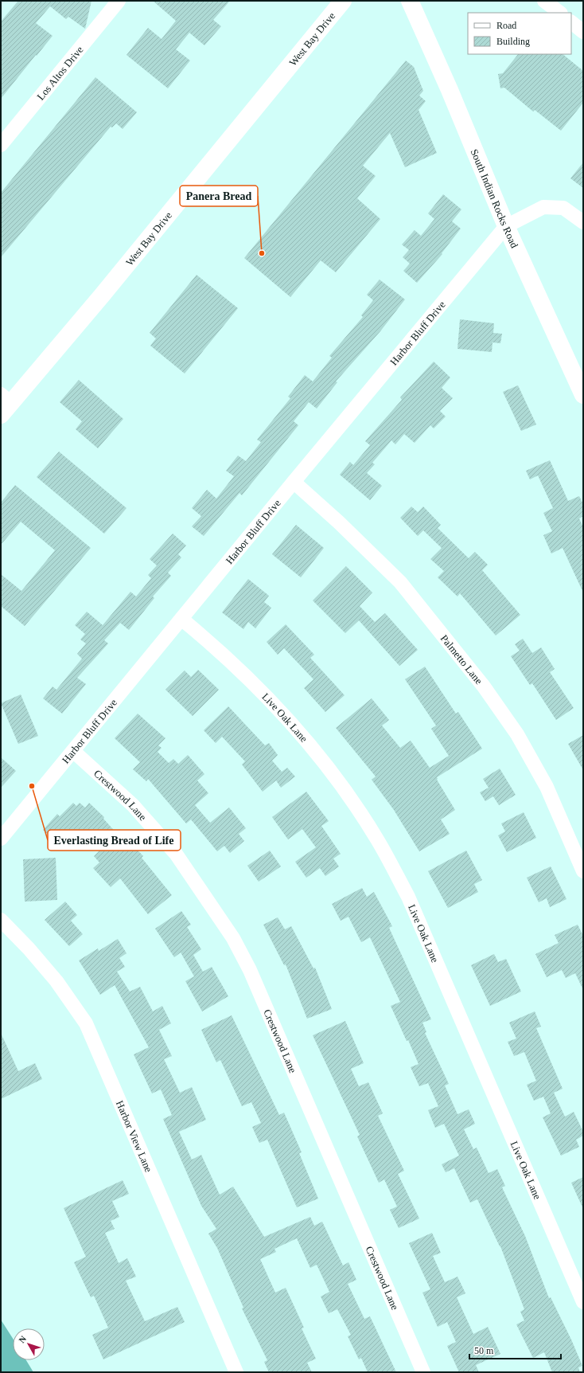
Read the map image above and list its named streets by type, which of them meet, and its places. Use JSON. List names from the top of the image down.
{
  "streets": {
    "main road": ["West Bay Drive", "South Indian Rocks Road"],
    "street": [
      "Los Altos Drive",
      "Harbor Bluff Drive",
      "Palmetto Lane",
      "Live Oak Lane",
      "Crestwood Lane",
      "Harbor View Lane"
    ]
  },
  "crossings": [
    ["South Indian Rocks Road", "Harbor Bluff Drive"],
    ["Harbor Bluff Drive", "Palmetto Lane"],
    ["Harbor Bluff Drive", "Live Oak Lane"],
    ["Harbor Bluff Drive", "Crestwood Lane"]
  ],
  "places": ["Panera Bread", "Everlasting Bread of Life"],
  "legend": ["Road", "Building"],
  "scale_bar": "50 m",
  "north": "top left"
}
